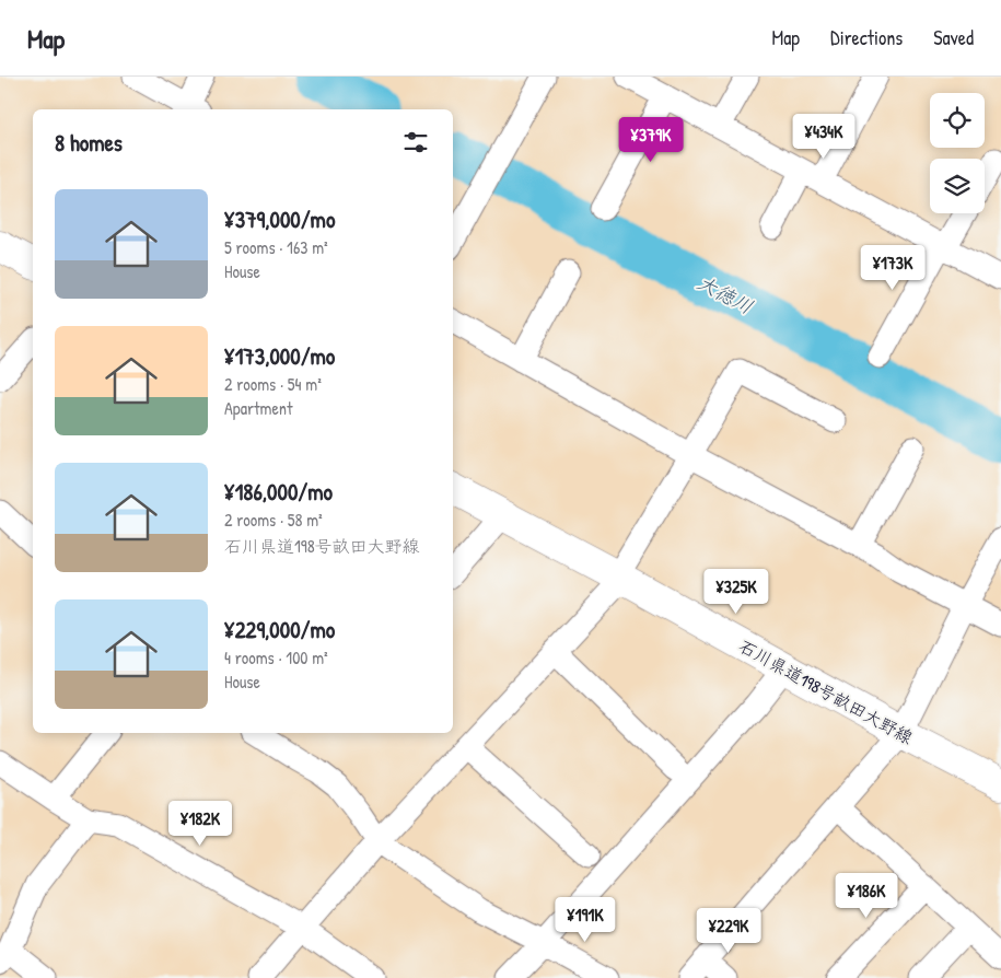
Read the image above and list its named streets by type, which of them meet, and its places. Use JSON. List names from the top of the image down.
{
  "streets": {
    "main road": ["石川県道198号畝田大野線"]
  },
  "water": ["大徳川"],
  "page": {
    "header": "Map",
    "nav": ["Map", "Directions", "Saved"],
    "heading": "8 homes",
    "price": [
      "¥434K",
      "¥379K",
      "¥173K",
      "¥325K",
      "¥182K",
      "¥186K",
      "¥191K",
      "¥229K"
    ],
    "list": [
      {
        "name": "¥379,000/mo",
        "note": "5 rooms · 163 m² · House"
      },
      {
        "name": "¥173,000/mo",
        "note": "2 rooms · 54 m² · Apartment"
      },
      {
        "name": "¥186,000/mo",
        "note": "2 rooms · 58 m² · 石川県道198号畝田大野線"
      },
      {
        "name": "¥229,000/mo",
        "note": "4 rooms · 100 m² · House"
      }
    ]
  }
}
